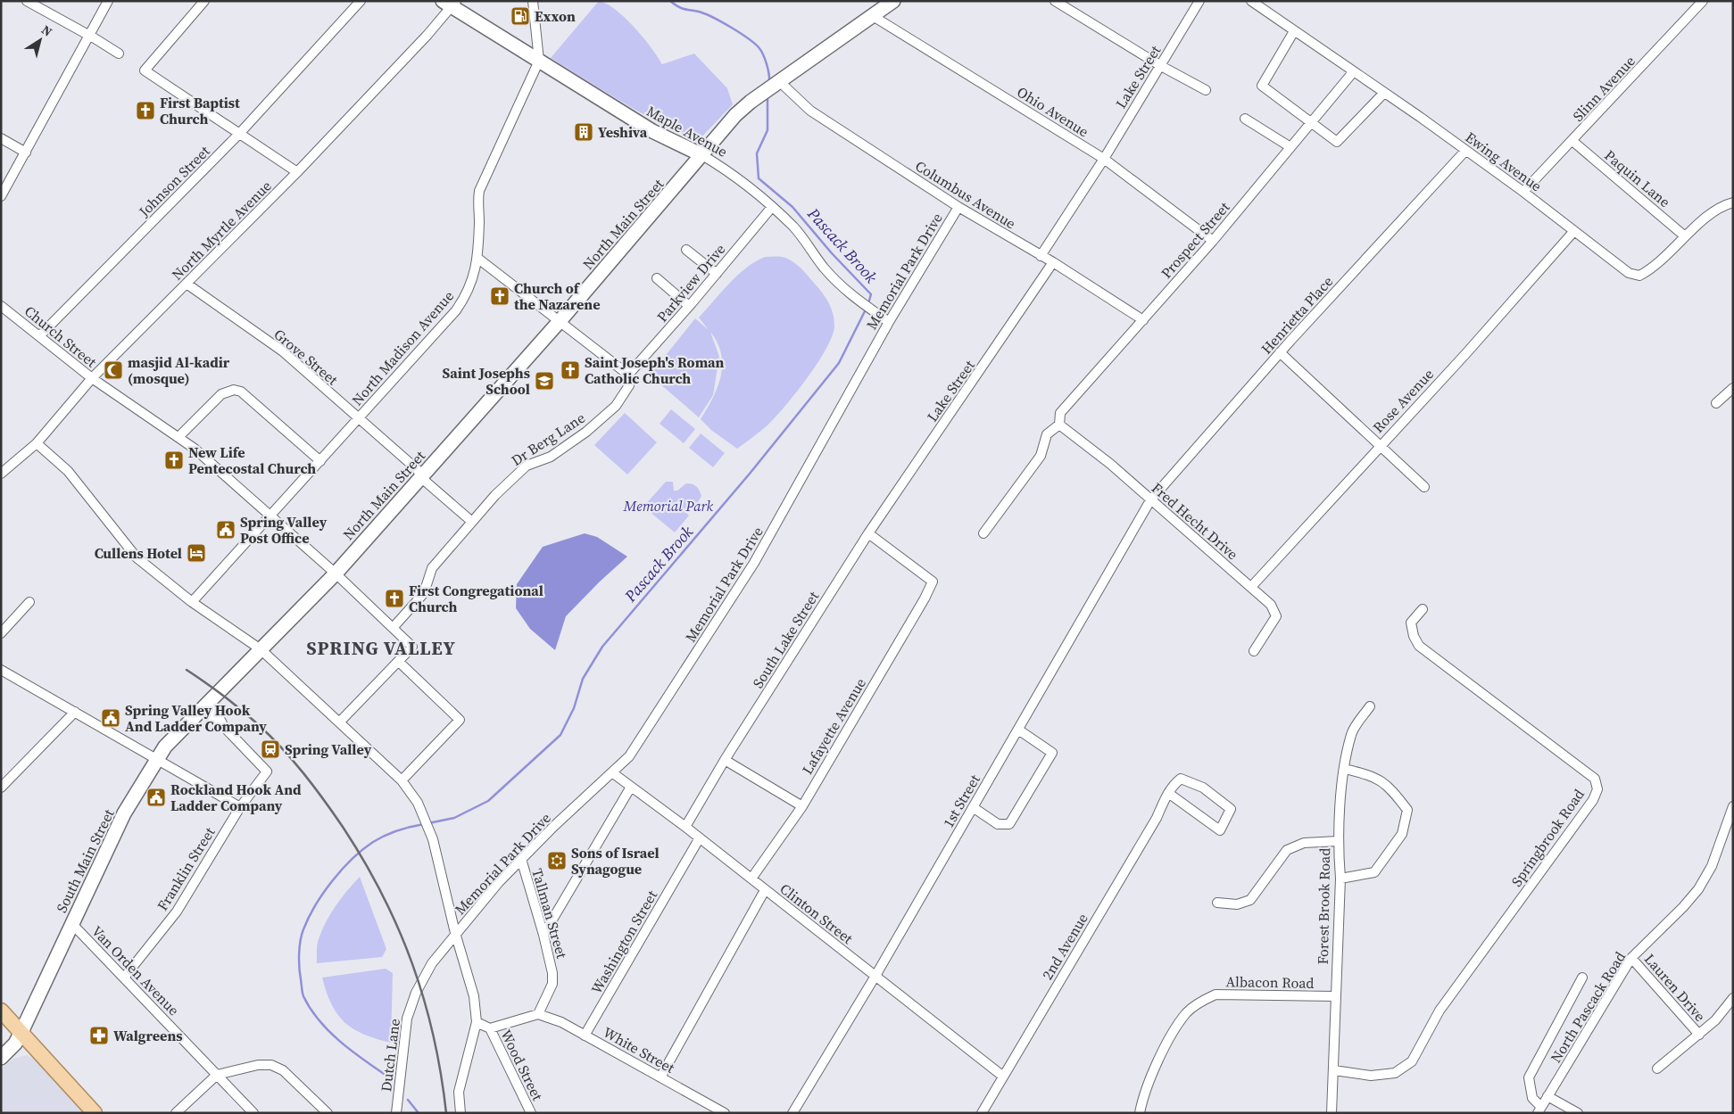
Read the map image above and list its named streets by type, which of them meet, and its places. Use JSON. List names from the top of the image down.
{
  "streets": {
    "main road": ["Maple Avenue", "North Main Street", "South Main Street"],
    "street": [
      "Lake Street",
      "Slinn Avenue",
      "Ohio Avenue",
      "Ewing Avenue",
      "Paquin Lane",
      "Johnson Street",
      "Columbus Avenue",
      "North Myrtle Avenue",
      "Prospect Street",
      "Memorial Park Drive",
      "Parkview Drive",
      "Henrietta Place",
      "Church Street",
      "North Madison Avenue",
      "Grove Street",
      "Rose Avenue",
      "Dr Berg Lane",
      "Fred Hecht Drive",
      "South Lake Street",
      "Lafayette Avenue",
      "1st Street",
      "Springbrook Road",
      "Franklin Street",
      "Forest Brook Road",
      "Tallman Street",
      "Clinton Street",
      "Washington Street",
      "2nd Avenue",
      "Van Orden Avenue",
      "Albacon Road",
      "Lauren Drive",
      "North Pascack Road",
      "White Street",
      "Dutch Lane",
      "Wood Street"
    ]
  },
  "crossings": [
    ["Lake Street", "Ohio Avenue"],
    ["Lake Street", "Columbus Avenue"],
    ["Lake Street", "South Lake Street"],
    ["Lake Street", "Lafayette Avenue"],
    ["Slinn Avenue", "Ewing Avenue"],
    ["Slinn Avenue", "Paquin Lane"],
    ["Ohio Avenue", "North Main Street"],
    ["Ohio Avenue", "Prospect Street"],
    ["Maple Avenue", "North Main Street"],
    ["Maple Avenue", "North Myrtle Avenue"],
    ["Maple Avenue", "Memorial Park Drive"],
    ["Maple Avenue", "Parkview Drive"],
    ["Maple Avenue", "North Madison Avenue"],
    ["Ewing Avenue", "Paquin Lane"],
    ["Ewing Avenue", "Prospect Street"],
    ["Ewing Avenue", "Henrietta Place"],
    ["Ewing Avenue", "Rose Avenue"],
    ["Johnson Street", "Church Street"],
    ["Columbus Avenue", "North Main Street"],
    ["Columbus Avenue", "Prospect Street"],
    ["Columbus Avenue", "Memorial Park Drive"],
    ["North Main Street", "Church Street"],
    ["North Main Street", "Grove Street"],
    ["North Main Street", "South Main Street"],
    ["North Main Street", "Franklin Street"],
    ["North Myrtle Avenue", "Church Street"],
    ["North Myrtle Avenue", "Grove Street"],
    ["Prospect Street", "Fred Hecht Drive"],
    ["Memorial Park Drive", "Tallman Street"],
    ["Memorial Park Drive", "Clinton Street"],
    ["Memorial Park Drive", "Dutch Lane"],
    ["Parkview Drive", "Dr Berg Lane"],
    ["Henrietta Place", "Fred Hecht Drive"],
    ["Henrietta Place", "1st Street"],
    ["Church Street", "North Madison Avenue"],
    ["Church Street", "Dr Berg Lane"],
    ["North Madison Avenue", "Grove Street"],
    ["Rose Avenue", "Fred Hecht Drive"],
    ["Fred Hecht Drive", "1st Street"],
    ["South Lake Street", "Lafayette Avenue"],
    ["Lafayette Avenue", "Clinton Street"],
    ["1st Street", "Clinton Street"],
    ["Springbrook Road", "Forest Brook Road"],
    ["South Main Street", "Franklin Street"],
    ["South Main Street", "Van Orden Avenue"],
    ["Franklin Street", "Van Orden Avenue"],
    ["Forest Brook Road", "Albacon Road"],
    ["Tallman Street", "White Street"],
    ["Clinton Street", "Washington Street"],
    ["Clinton Street", "2nd Avenue"],
    ["Washington Street", "White Street"],
    ["Lauren Drive", "North Pascack Road"]
  ],
  "districts": ["SPRING VALLEY"],
  "water": ["Pascack Brook"],
  "parks": ["Memorial Park"],
  "places": {
    "fuel station": ["Exxon"],
    "church": [
      "First Baptist Church",
      "Church of the Nazarene",
      "Saint Joseph's Roman Catholic Church",
      "New Life Pentecostal Church",
      "First Congregational Church"
    ],
    "building": ["Yeshiva"],
    "mosque": ["masjid Al-kadir (mosque)"],
    "school or university": ["Saint Josephs School"],
    "public building": ["Spring Valley Post Office", "Spring Valley Hook And Ladder Company", "Rockland Hook And Ladder Company"],
    "hotel": ["Cullens Hotel"],
    "station": ["Spring Valley"],
    "synagogue": ["Sons of Israel Synagogue"],
    "pharmacy": ["Walgreens"]
  },
  "north": "top right"
}
